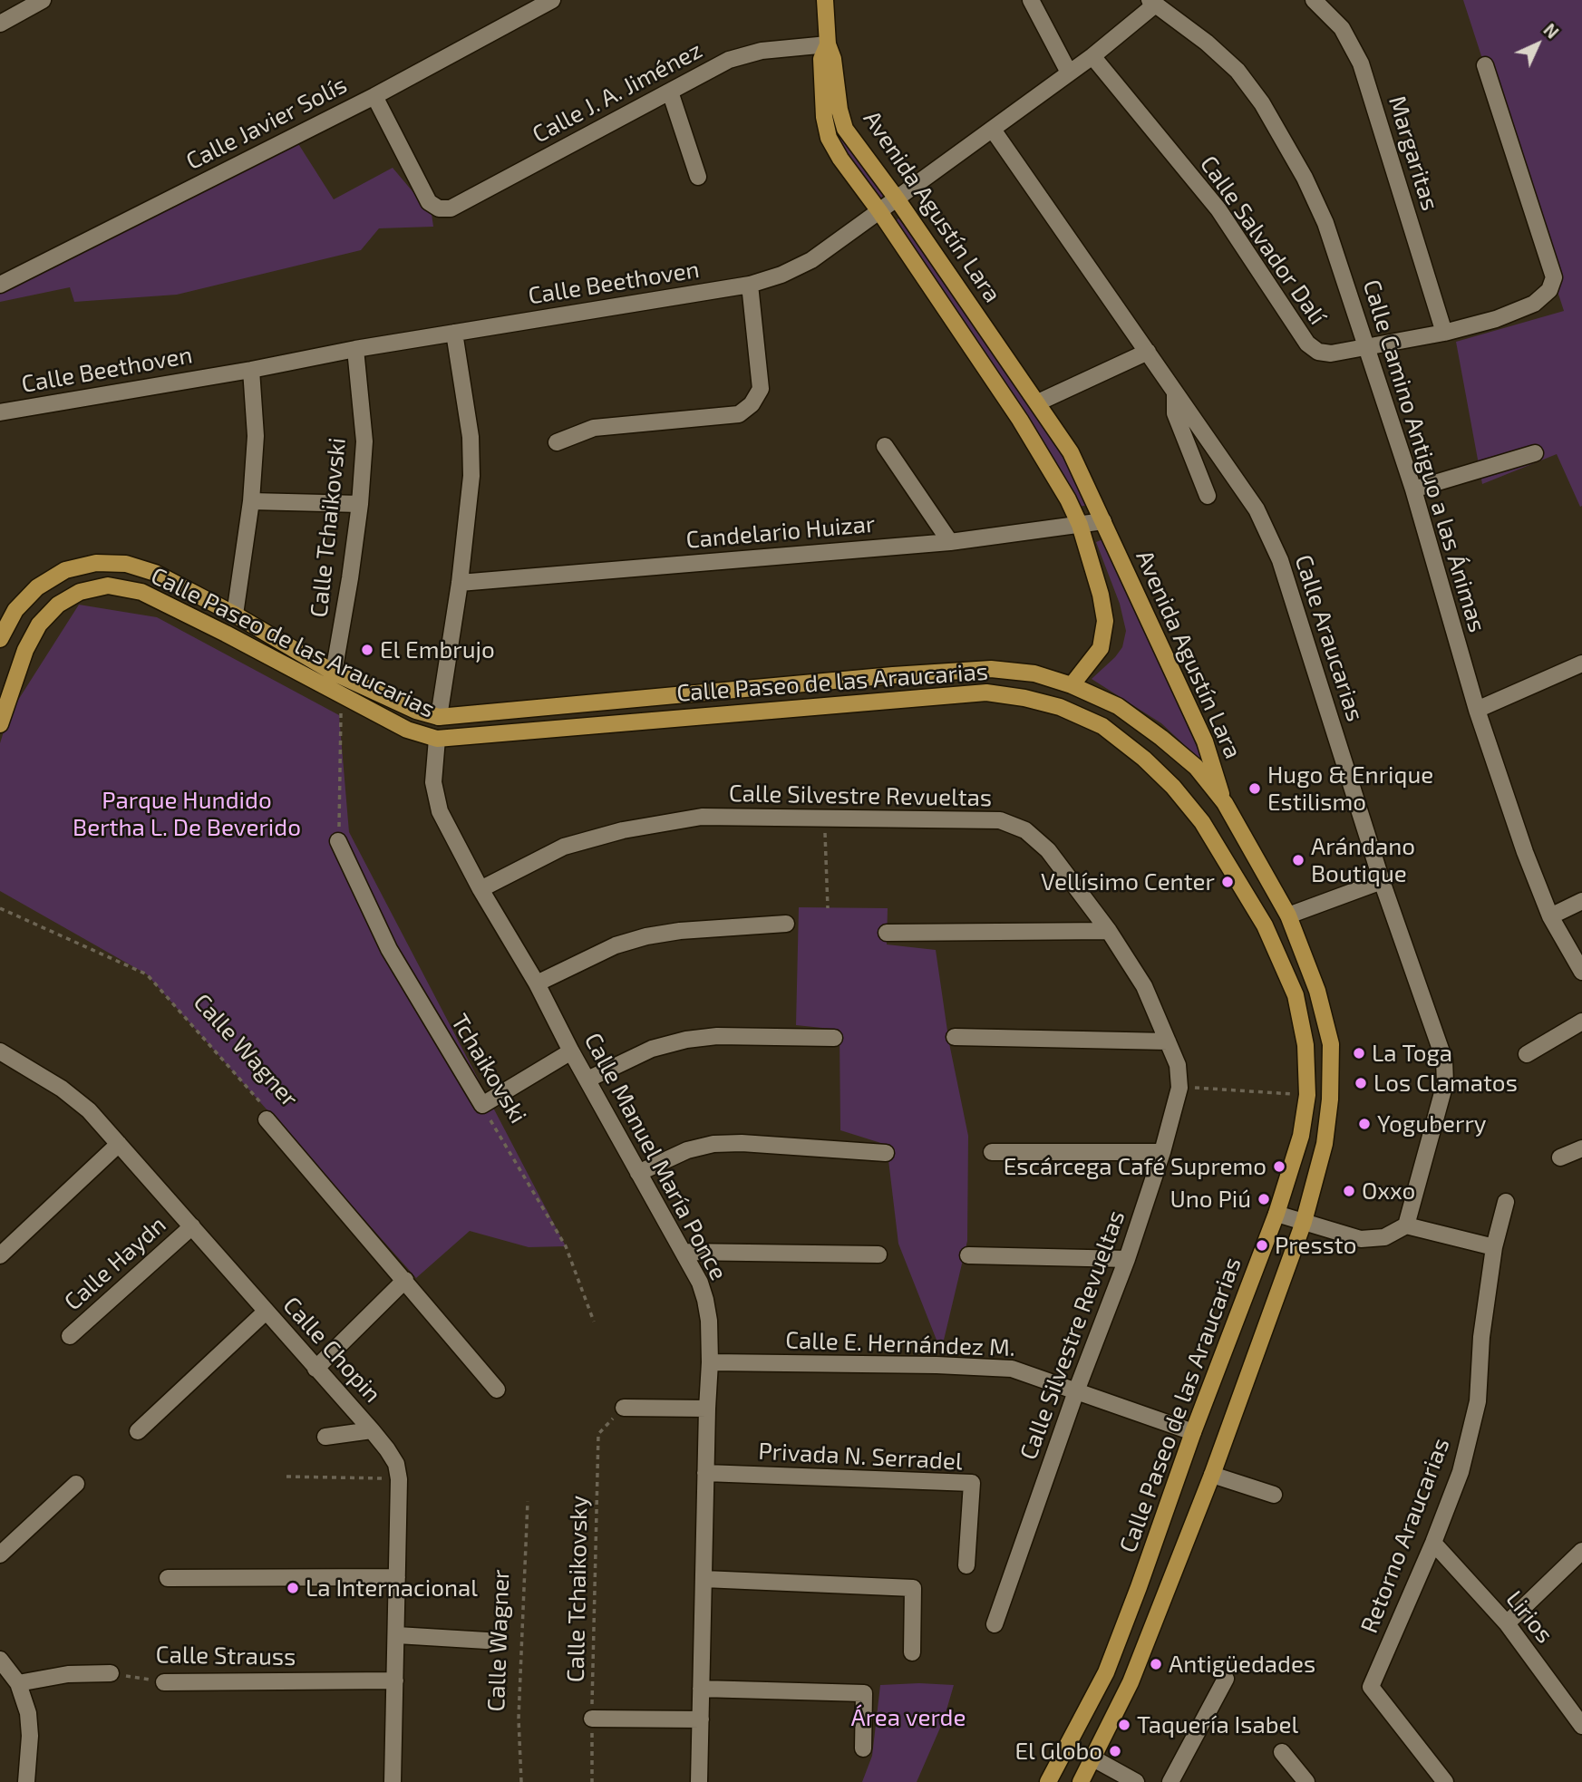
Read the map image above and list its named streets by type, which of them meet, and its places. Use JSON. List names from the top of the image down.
{
  "streets": {
    "main road": ["Avenida Agustín Lara", "Calle Paseo de las Araucarias"],
    "street": [
      "Calle J. A. Jiménez",
      "Calle Javier Solís",
      "Margaritas",
      "Calle Salvador Dalí",
      "Calle Beethoven",
      "Calle Camino Antiguo a las Ánimas",
      "Calle Tchaikovski",
      "Candelario Huizar",
      "Calle Araucarias",
      "Calle Silvestre Revueltas",
      "Calle Wagner",
      "Tchaikovski",
      "Calle Manuel María Ponce",
      "Calle Haydn",
      "Calle E. Hernández M.",
      "Calle Chopin",
      "Privada N. Serradel",
      "Retorno Araucarias",
      "Lirios",
      "Calle Strauss"
    ],
    "path": ["Calle Tchaikovsky"]
  },
  "crossings": [
    ["Calle J. A. Jiménez", "Calle Javier Solís"],
    ["Calle J. A. Jiménez", "Avenida Agustín Lara"],
    ["Margaritas", "Calle Salvador Dalí"],
    ["Avenida Agustín Lara", "Calle Beethoven"],
    ["Avenida Agustín Lara", "Candelario Huizar"],
    ["Avenida Agustín Lara", "Calle Paseo de las Araucarias"],
    ["Calle Salvador Dalí", "Calle Beethoven"],
    ["Calle Salvador Dalí", "Calle Camino Antiguo a las Ánimas"],
    ["Calle Beethoven", "Calle Camino Antiguo a las Ánimas"],
    ["Calle Beethoven", "Calle Tchaikovski"],
    ["Calle Beethoven", "Calle Araucarias"],
    ["Calle Tchaikovski", "Calle Paseo de las Araucarias"],
    ["Calle Paseo de las Araucarias", "Calle Manuel María Ponce"],
    ["Calle Paseo de las Araucarias", "Calle E. Hernández M."],
    ["Calle Silvestre Revueltas", "Calle Manuel María Ponce"],
    ["Calle Silvestre Revueltas", "Calle E. Hernández M."],
    ["Calle Manuel María Ponce", "Calle E. Hernández M."],
    ["Calle Manuel María Ponce", "Privada N. Serradel"],
    ["Calle Haydn", "Calle Chopin"],
    ["Calle Chopin", "Calle Strauss"],
    ["Retorno Araucarias", "Lirios"]
  ],
  "parks": ["Parque Hundido Bertha L. De Beverido", "Área verde"],
  "places": [
    "El Embrujo",
    "Hugo & Enrique Estilismo",
    "Arándano Boutique",
    "Vellísimo Center",
    "La Toga",
    "Los Clamatos",
    "Yoguberry",
    "Escárcega Café Supremo",
    "Oxxo",
    "Uno Piú",
    "Pressto",
    "La Internacional",
    "Antigüedades",
    "Taquería Isabel",
    "El Globo"
  ],
  "north": "top right"
}
